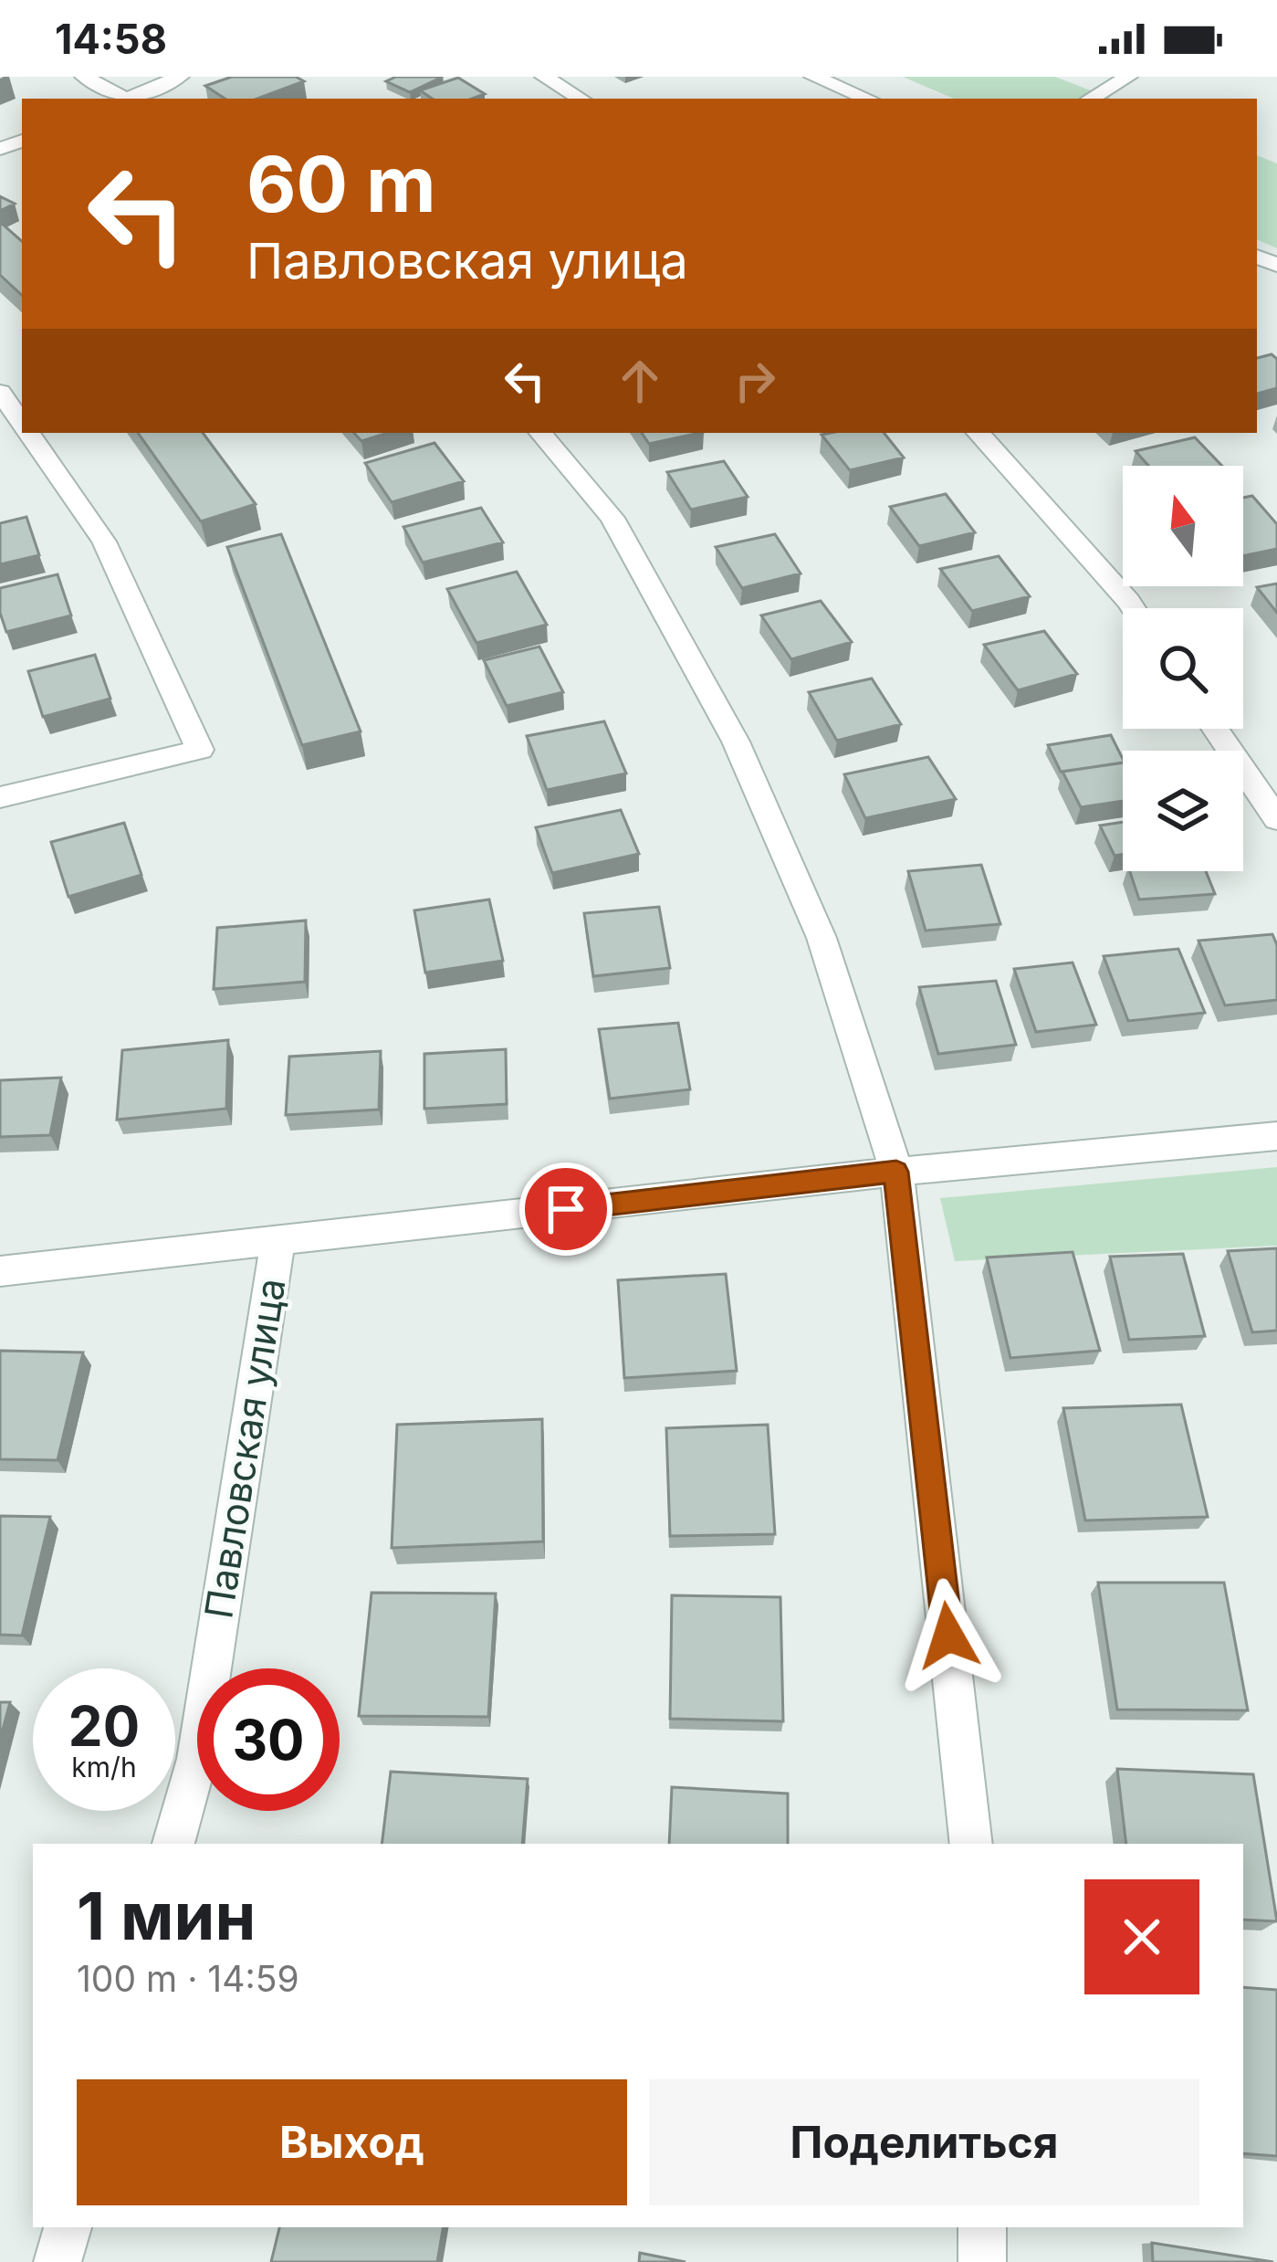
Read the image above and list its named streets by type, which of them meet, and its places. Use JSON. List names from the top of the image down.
{
  "streets": {
    "street": ["Павловская улица"]
  },
  "north": "top",
  "page": {
    "status": "14:58",
    "turn": ["60 m", "Павловская улица"],
    "speed": "20 km/h",
    "limit": "30",
    "heading": ["1 мин", "100 m · 14:59"],
    "buttons": ["Выход", "Поделиться"]
  }
}
